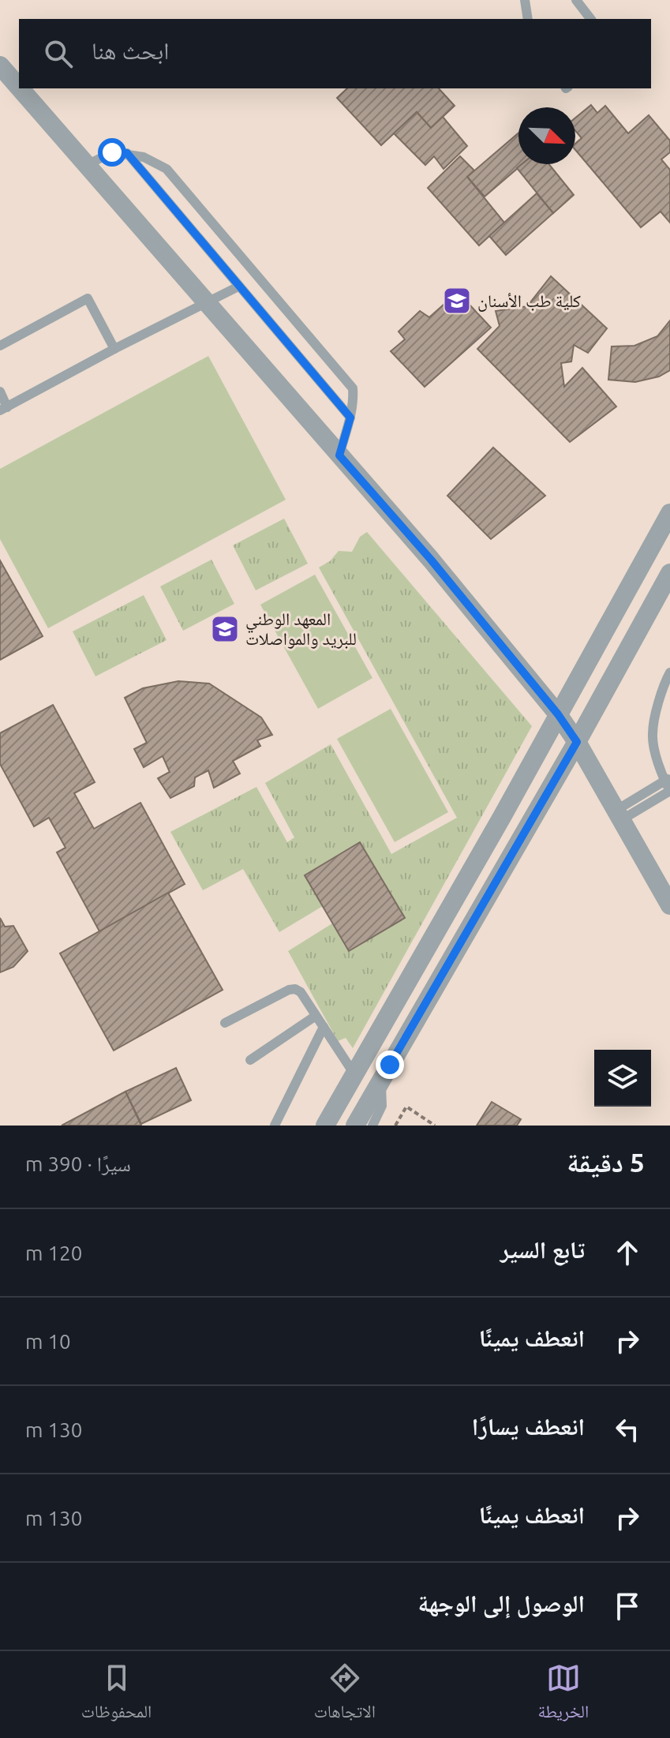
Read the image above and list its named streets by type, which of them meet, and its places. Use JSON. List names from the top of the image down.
{
  "places": {
    "school or university": ["كلية طب الأسنان", "المعهد الوطني للبريد والمواصلات"]
  },
  "north": "bottom right",
  "page": {
    "search": "ابحث هنا",
    "heading": ["5 دقيقة", "سيرًا · 390 m"],
    "list": [
      ["تابع السير", "120 m"],
      ["انعطف يمينًا", "10 m"],
      ["انعطف يسارًا", "130 m"],
      ["انعطف يمينًا", "130 m"],
      "الوصول إلى الوجهة"
    ],
    "nav": ["الخريطة", "الاتجاهات", "المحفوظات"]
  }
}
